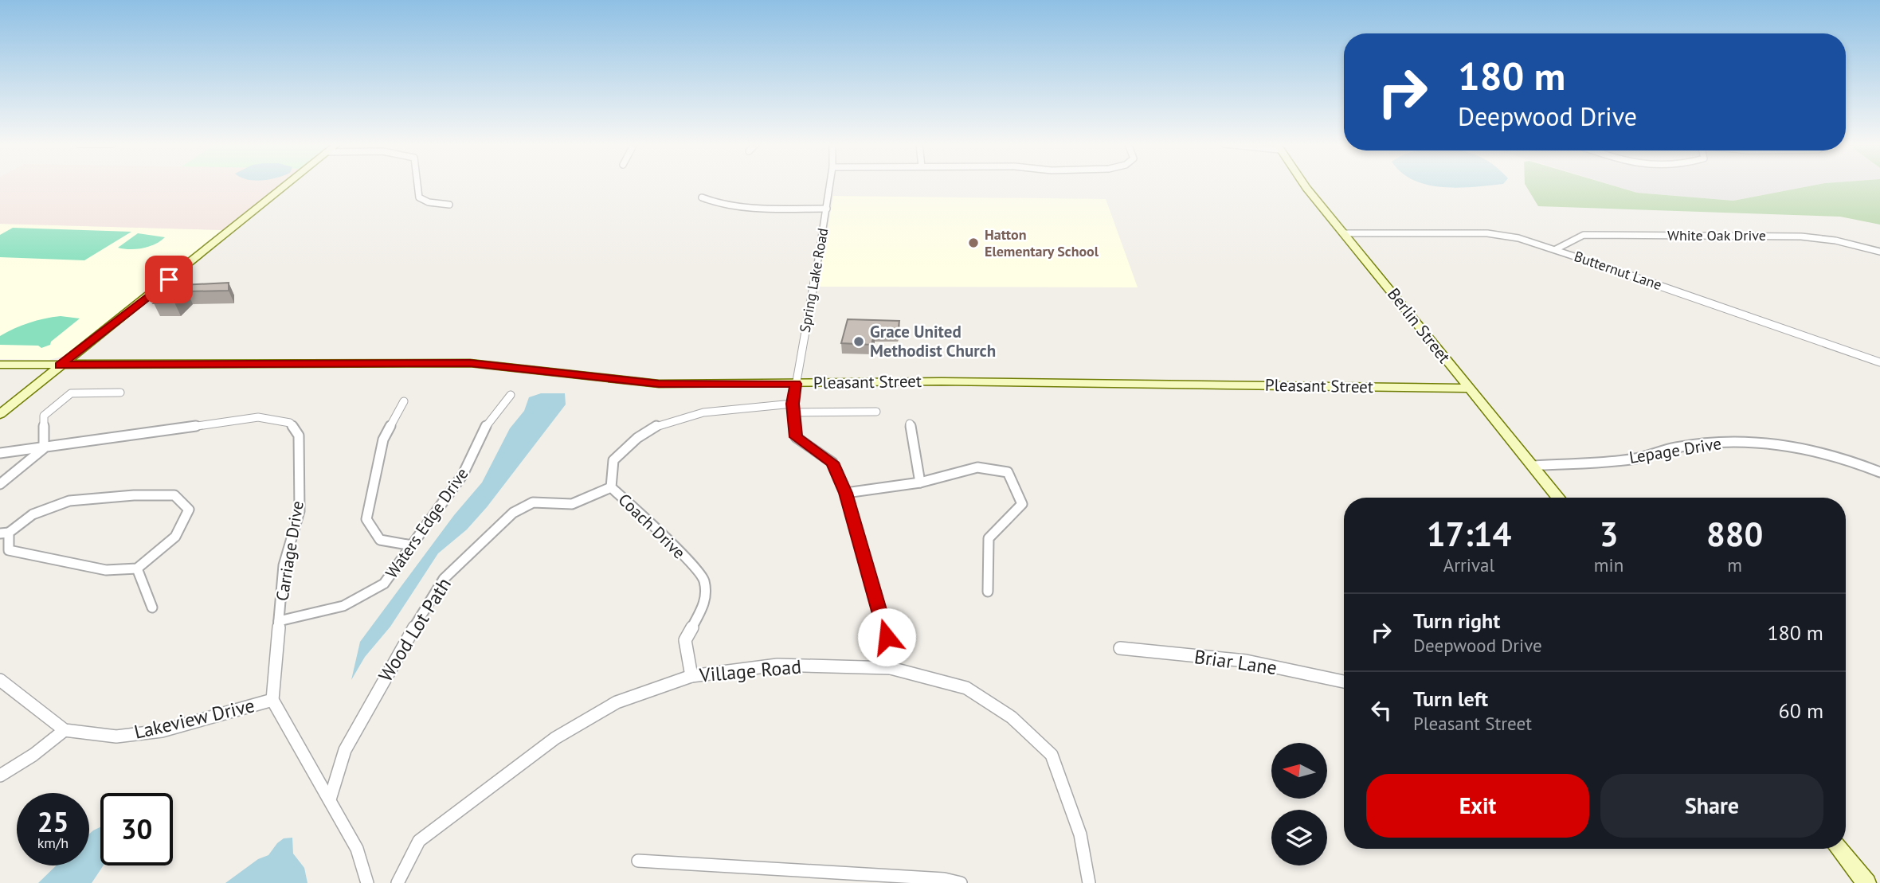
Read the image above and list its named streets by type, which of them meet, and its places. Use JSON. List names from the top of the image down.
{
  "streets": {
    "street": [
      "White Oak Drive",
      "Butternut Lane",
      "Spring Lake Road",
      "Berlin Street",
      "Pleasant Street",
      "Lepage Drive",
      "Waters Edge Drive",
      "Coach Drive",
      "Carriage Drive",
      "Wood Lot Path",
      "Briar Lane",
      "Village Road",
      "Lakeview Drive"
    ]
  },
  "crossings": [
    ["White Oak Drive", "Butternut Lane"],
    ["Butternut Lane", "Berlin Street"],
    ["Spring Lake Road", "Pleasant Street"],
    ["Spring Lake Road", "Coach Drive"],
    ["Berlin Street", "Pleasant Street"],
    ["Berlin Street", "Lepage Drive"],
    ["Waters Edge Drive", "Carriage Drive"],
    ["Coach Drive", "Wood Lot Path"],
    ["Coach Drive", "Village Road"],
    ["Carriage Drive", "Lakeview Drive"]
  ],
  "places": ["Hatton Elementary School", "Grace United Methodist Church"],
  "north": "left",
  "page": {
    "turn": ["180 m", "Deepwood Drive"],
    "eta": [
      "17:14",
      "Arrival",
      "3",
      "min",
      "880",
      "m"
    ],
    "list": [
      {
        "name": "Turn right",
        "note": "Deepwood Drive",
        "value": "180 m"
      },
      {
        "name": "Turn left",
        "note": "Pleasant Street",
        "value": "60 m"
      }
    ],
    "buttons": ["Exit", "Share"],
    "speed": "25 km/h",
    "limit": "30"
  }
}
